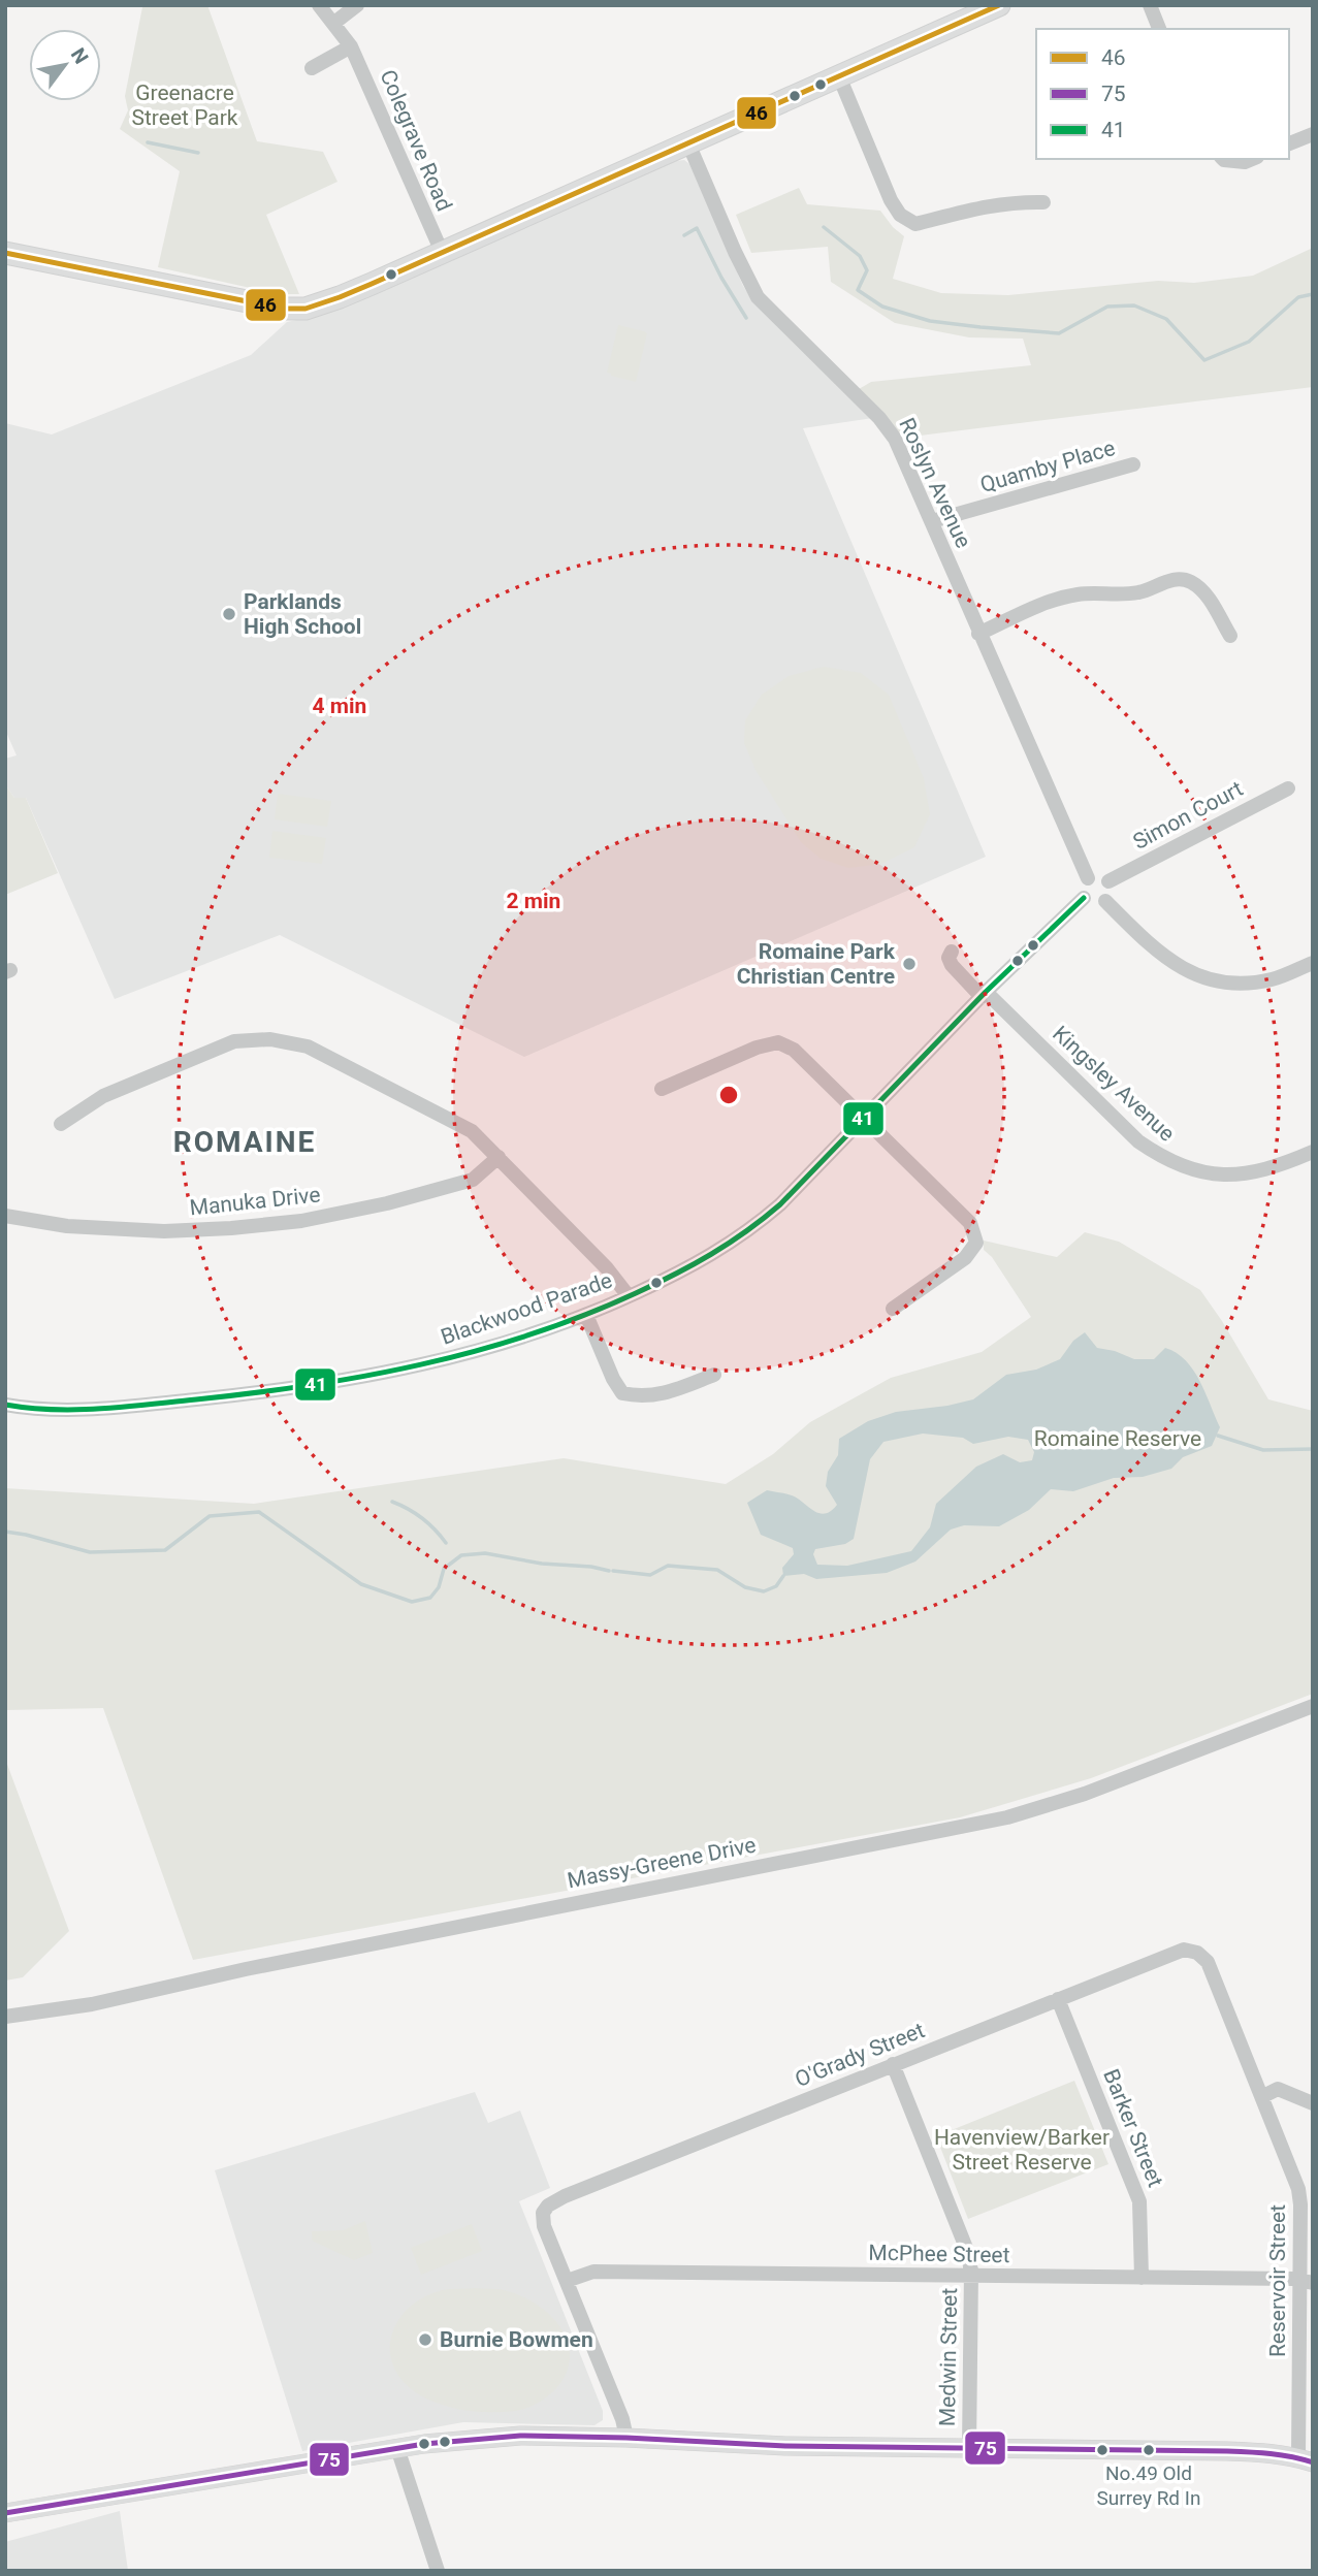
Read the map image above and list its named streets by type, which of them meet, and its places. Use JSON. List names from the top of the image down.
{
  "streets": {
    "street": [
      "Colegrave Road",
      "Quamby Place",
      "Roslyn Avenue",
      "Simon Court",
      "Kingsley Avenue",
      "Manuka Drive",
      "Blackwood Parade",
      "Massy-Greene Drive",
      "O'Grady Street",
      "Barker Street",
      "McPhee Street",
      "Reservoir Street",
      "Medwin Street"
    ]
  },
  "crossings": [
    ["Quamby Place", "Roslyn Avenue"],
    ["Roslyn Avenue", "Simon Court"],
    ["Roslyn Avenue", "Blackwood Parade"],
    ["Simon Court", "Blackwood Parade"],
    ["Kingsley Avenue", "Blackwood Parade"],
    ["O'Grady Street", "Barker Street"],
    ["O'Grady Street", "McPhee Street"],
    ["O'Grady Street", "Reservoir Street"],
    ["O'Grady Street", "Medwin Street"],
    ["Barker Street", "McPhee Street"],
    ["McPhee Street", "Reservoir Street"],
    ["McPhee Street", "Medwin Street"]
  ],
  "districts": ["ROMAINE"],
  "parks": ["Greenacre Street Park", "Romaine Reserve", "Havenview/Barker Street Reserve"],
  "places": [
    "Parklands High School",
    "Romaine Park Christian Centre",
    "Burnie Bowmen",
    "No.49 Old Surrey Rd In"
  ],
  "lines": ["transit line 46", "transit line 41", "transit line 75"],
  "legend": ["46", "75", "41"],
  "north": "top right",
  "rings": ["4 min", "2 min"]
}
